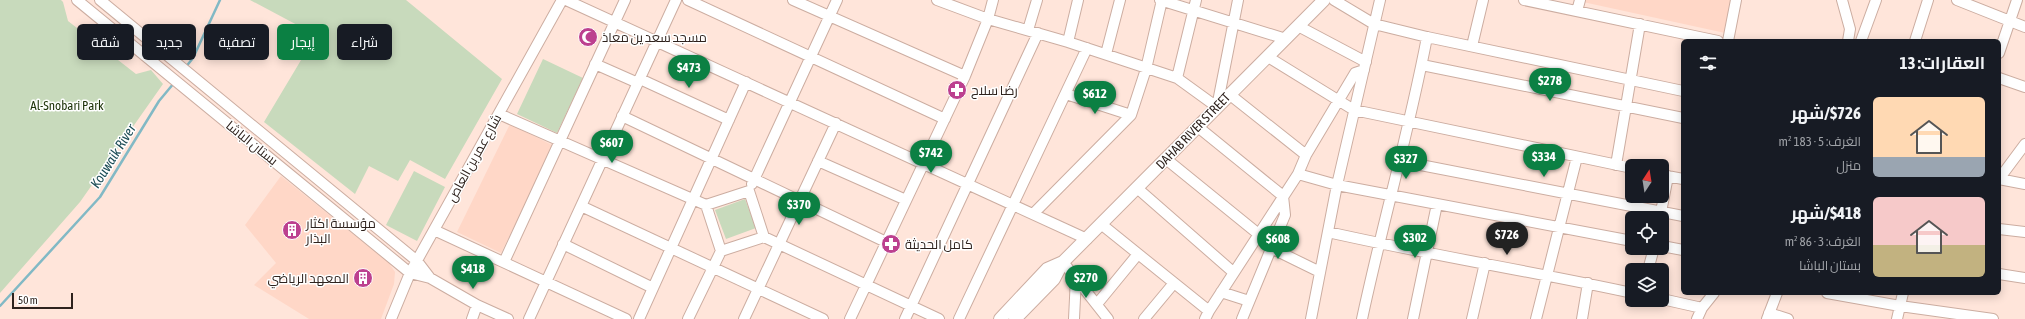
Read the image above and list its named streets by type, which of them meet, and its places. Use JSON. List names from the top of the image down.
{
  "streets": {
    "main road": ["DAHAB RIVER STREET"],
    "street": ["بستان الباشا", "شارع عمر بن العاص"]
  },
  "crossings": [
    ["بستان الباشا", "شارع عمر بن العاص"]
  ],
  "water": ["Kouwaik River"],
  "parks": ["Al-Snobari Park"],
  "places": {
    "mosque": ["مسجد سعد ين معاذ"],
    "pharmacy": ["رضا سلاح", "كامل الحديثة"],
    "building": ["مؤسسة اكثار البذار", "المعهد الرياضي"]
  },
  "scale_bar": "50 m",
  "north": "top",
  "page": {
    "chip": [
      "شراء",
      "إيجار",
      "تصفية",
      "جديد",
      "شقة"
    ],
    "heading": "العقارات: 13",
    "price": [
      "$473",
      "$278",
      "$612",
      "$607",
      "$742",
      "$334",
      "$327",
      "$370",
      "$726",
      "$302",
      "$608",
      "$418",
      "$270"
    ],
    "list": [
      {
        "name": "$726/شهر",
        "note": "الغرف: 5 · 183 m² · منزل"
      },
      {
        "name": "$418/شهر",
        "note": "الغرف: 3 · 86 m² · بستان الباشا"
      }
    ],
    "scale": "50 m"
  }
}
